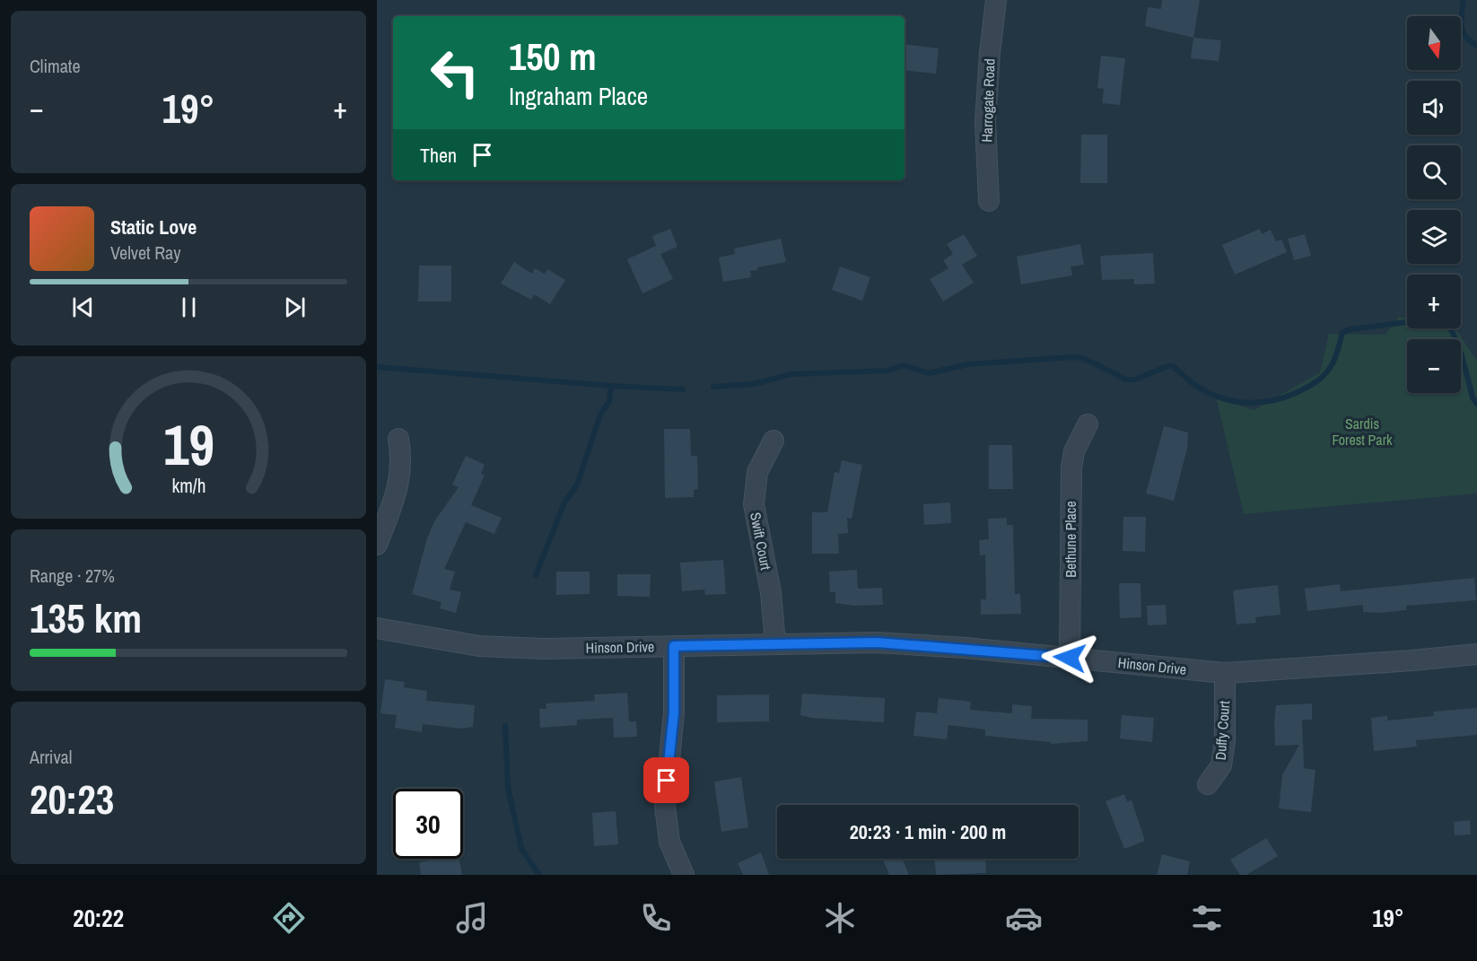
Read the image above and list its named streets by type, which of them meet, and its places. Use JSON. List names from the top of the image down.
{
  "streets": {
    "street": [
      "Harrogate Road",
      "Bethune Place",
      "Swift Court",
      "Hinson Drive",
      "Duffy Court"
    ]
  },
  "crossings": [
    ["Bethune Place", "Hinson Drive"],
    ["Swift Court", "Hinson Drive"],
    ["Hinson Drive", "Duffy Court"]
  ],
  "parks": ["Sardis Forest Park"],
  "north": "bottom",
  "page": {
    "tile": [
      "Climate",
      ["Range · 27%", "135 km"],
      ["Arrival", "20:23"]
    ],
    "map_buttons": ["+", "−"],
    "turn": ["150 m", "Ingraham Place"],
    "heat": ["−", "19°", "+"],
    "then": "Then",
    "song": ["Static Love", "Velvet Ray"],
    "limit": "30",
    "trip": "20:23 · 1 min · 200 m",
    "tabs": ["20:22", "19°"],
    "gauge": ["19", "km/h"]
  }
}
